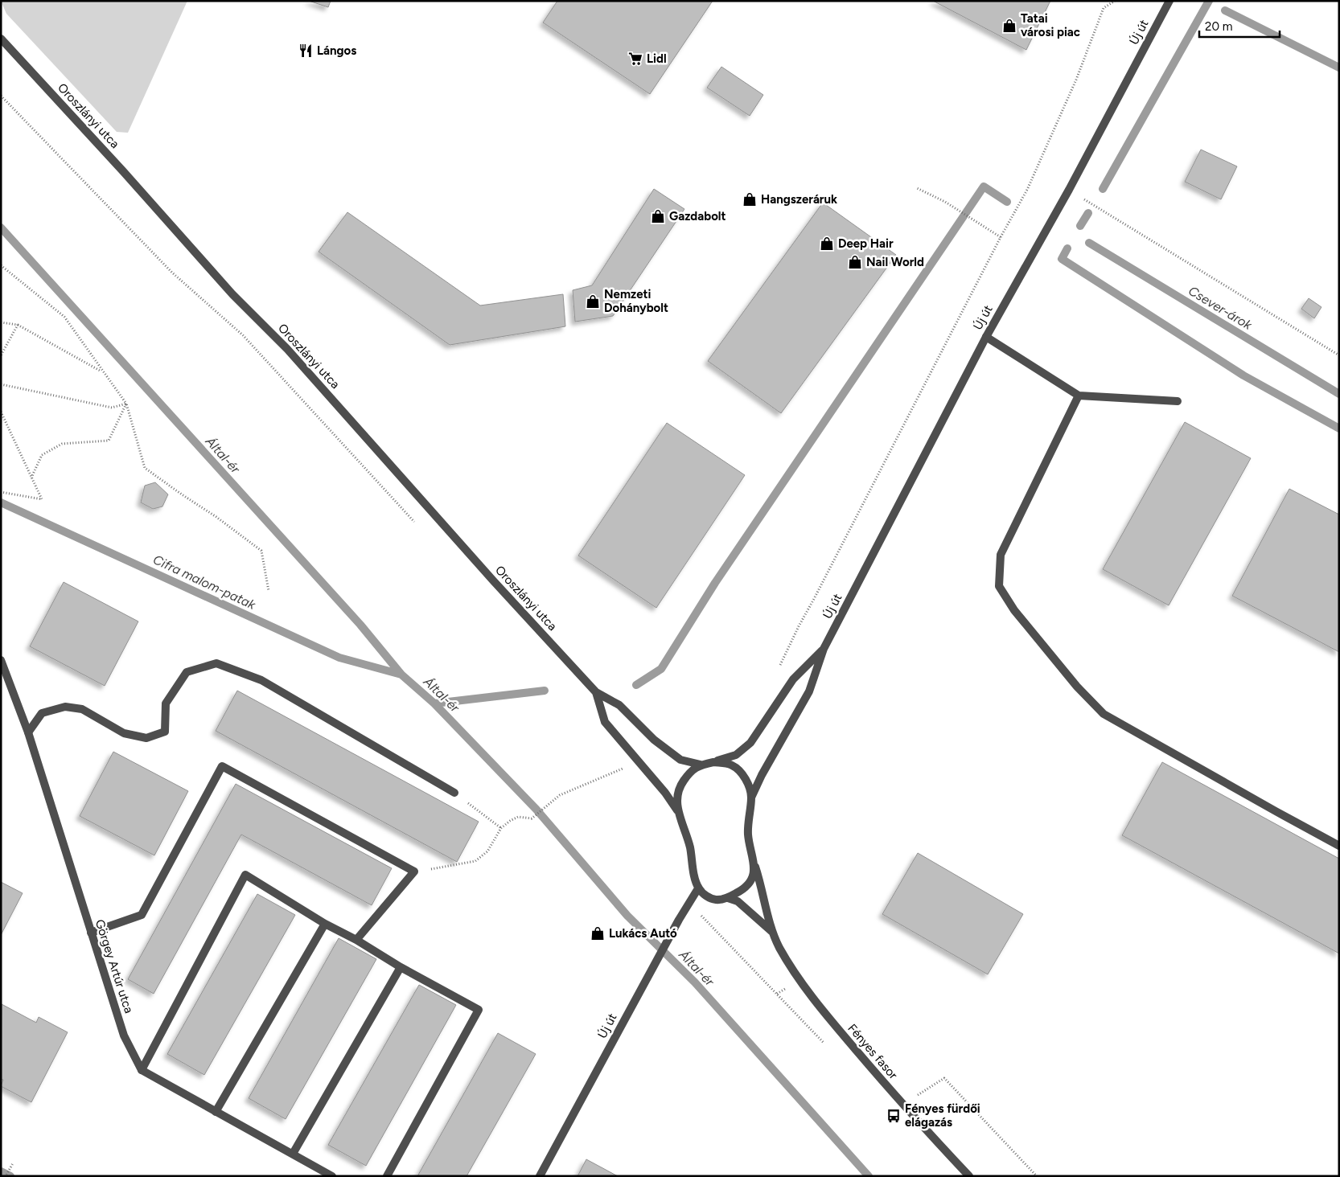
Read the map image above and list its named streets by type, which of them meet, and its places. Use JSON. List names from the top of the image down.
{
  "streets": {
    "street": [
      "Új út",
      "Oroszlányi utca",
      "Görgey Artúr utca",
      "Fényes fasor"
    ]
  },
  "crossings": [
    ["Új út", "Fényes fasor"]
  ],
  "water": ["Csever-árok", "Által-ér", "Cifra malom-patak"],
  "places": {
    "shop": [
      "Tatai városi piac",
      "Hangszeráruk",
      "Gazdabolt",
      "Deep Hair",
      "Nail World",
      "Nemzeti Dohánybolt",
      "Lukács Autó"
    ],
    "restaurant": ["Lángos"],
    "supermarket": ["Lidl"],
    "bus stop": ["Fényes fürdői elágazás"]
  },
  "scale_bar": "20 m"
}
